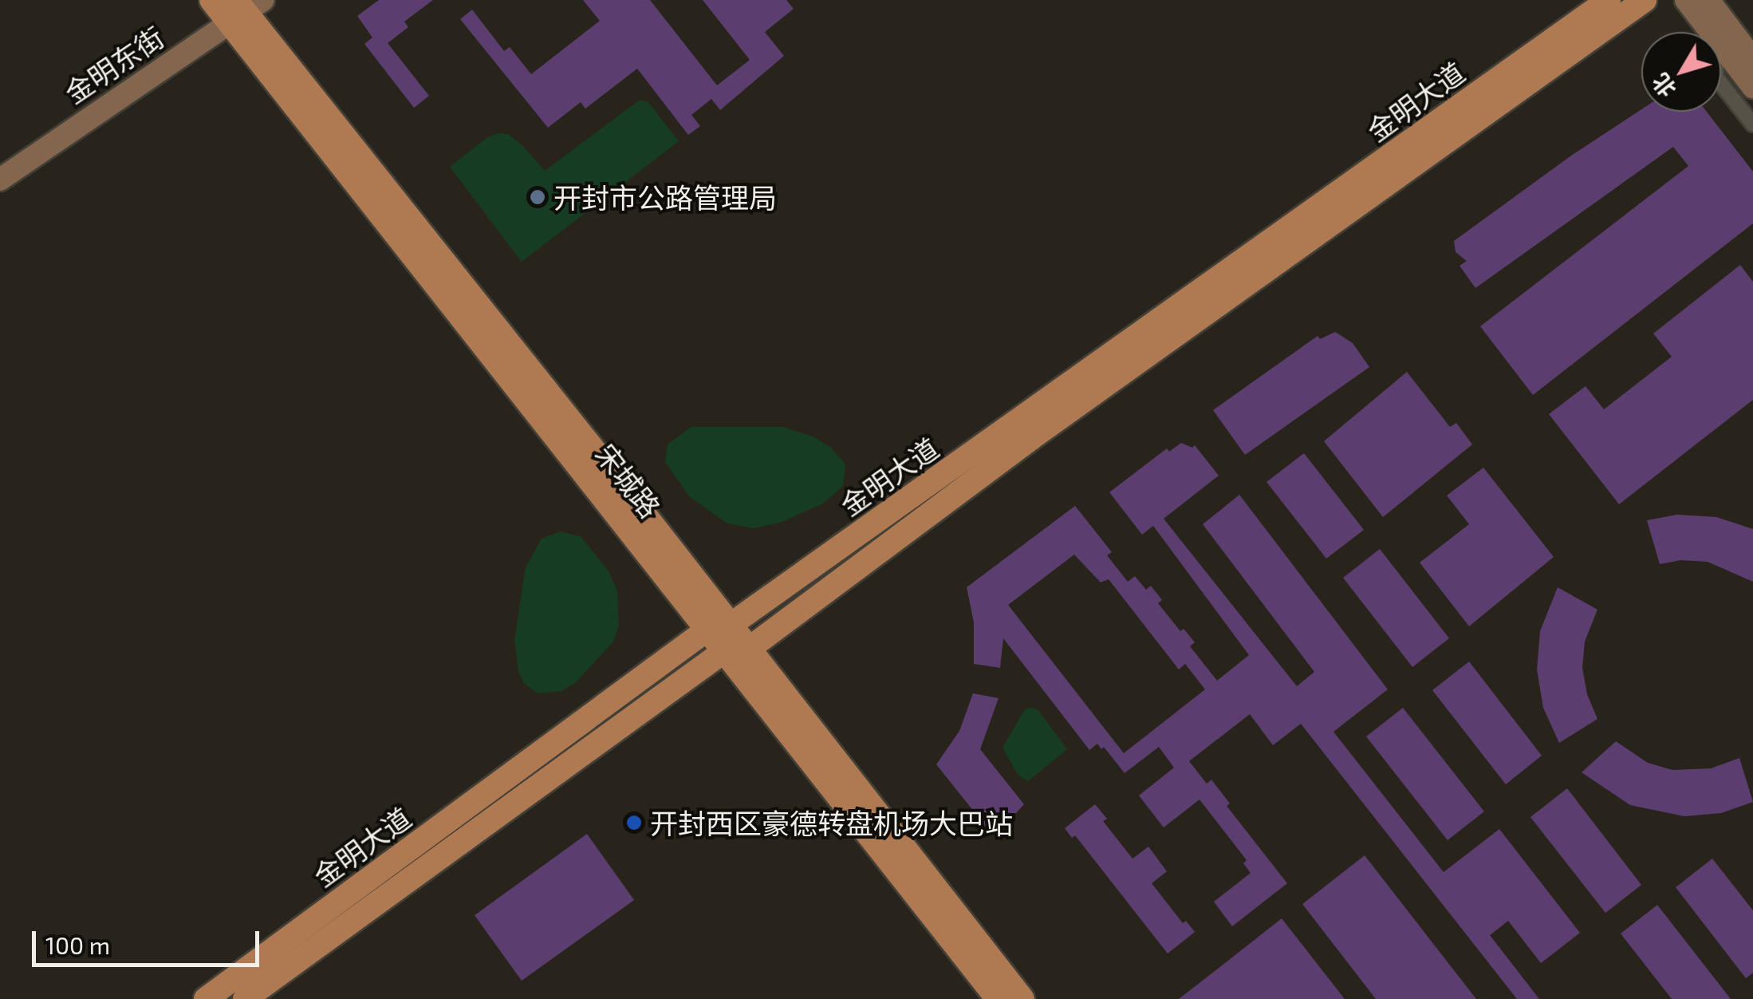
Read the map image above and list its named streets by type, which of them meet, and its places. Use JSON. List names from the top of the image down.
{
  "streets": {
    "main road": ["金明大道", "宋城路"],
    "street": ["金明东街"]
  },
  "crossings": [
    ["金明东街", "宋城路"],
    ["金明大道", "宋城路"]
  ],
  "places": ["开封市公路管理局", "开封西区豪德转盘机场大巴站"],
  "scale_bar": "100 m",
  "north": "bottom left"
}
